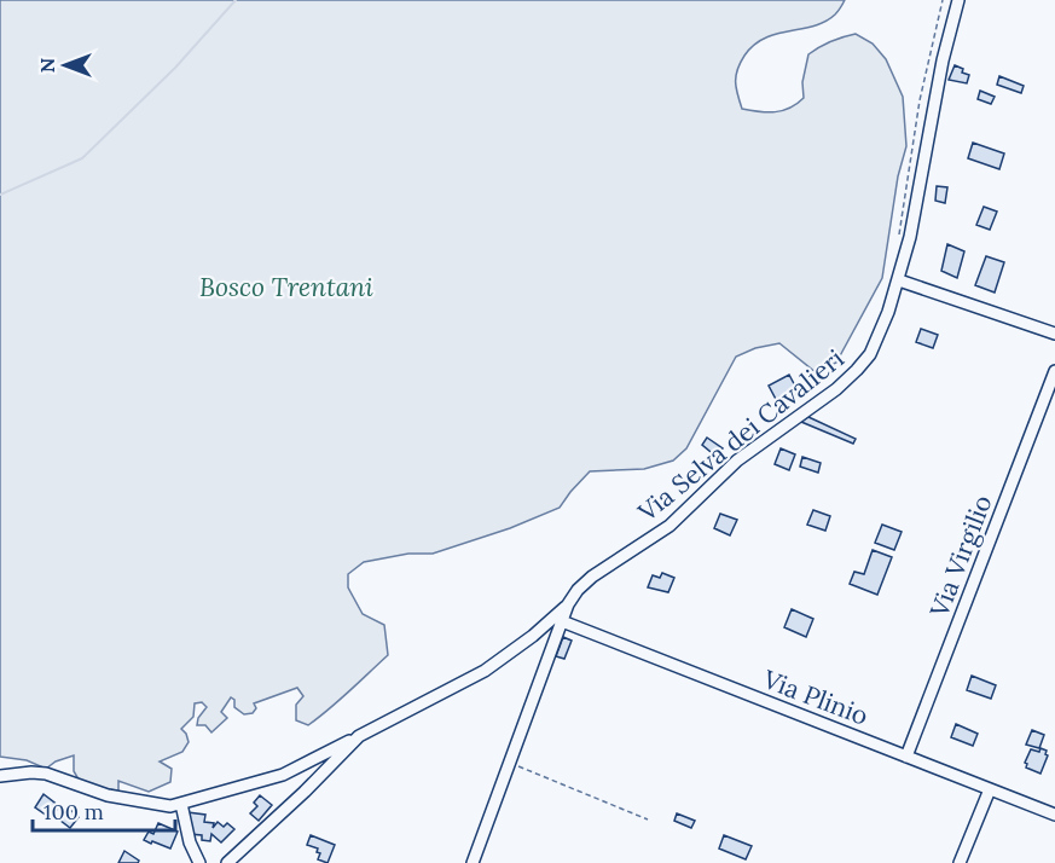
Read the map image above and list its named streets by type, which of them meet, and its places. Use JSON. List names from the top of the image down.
{
  "streets": {
    "street": ["Via Selva dei Cavalieri", "Via Virgilio", "Via Plinio"]
  },
  "crossings": [
    ["Via Selva dei Cavalieri", "Via Plinio"],
    ["Via Virgilio", "Via Plinio"]
  ],
  "parks": ["Bosco Trentani"],
  "scale_bar": "100 m",
  "north": "left"
}
